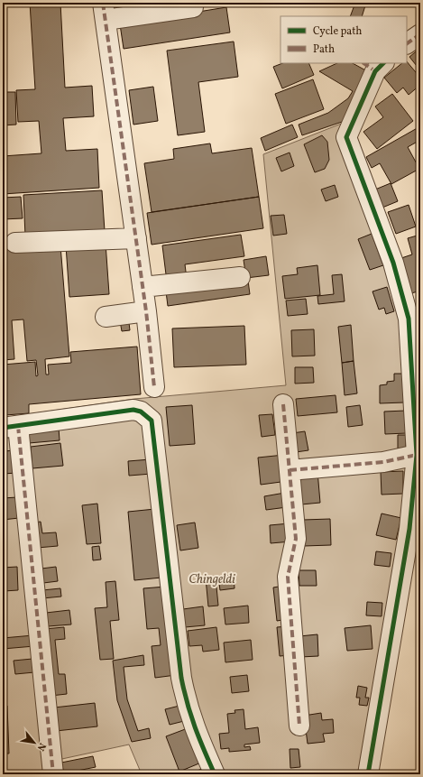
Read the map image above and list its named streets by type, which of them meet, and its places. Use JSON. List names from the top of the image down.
{
  "parks": ["Chingeldi"],
  "legend": ["Cycle path", "Path"],
  "north": "bottom right"
}
